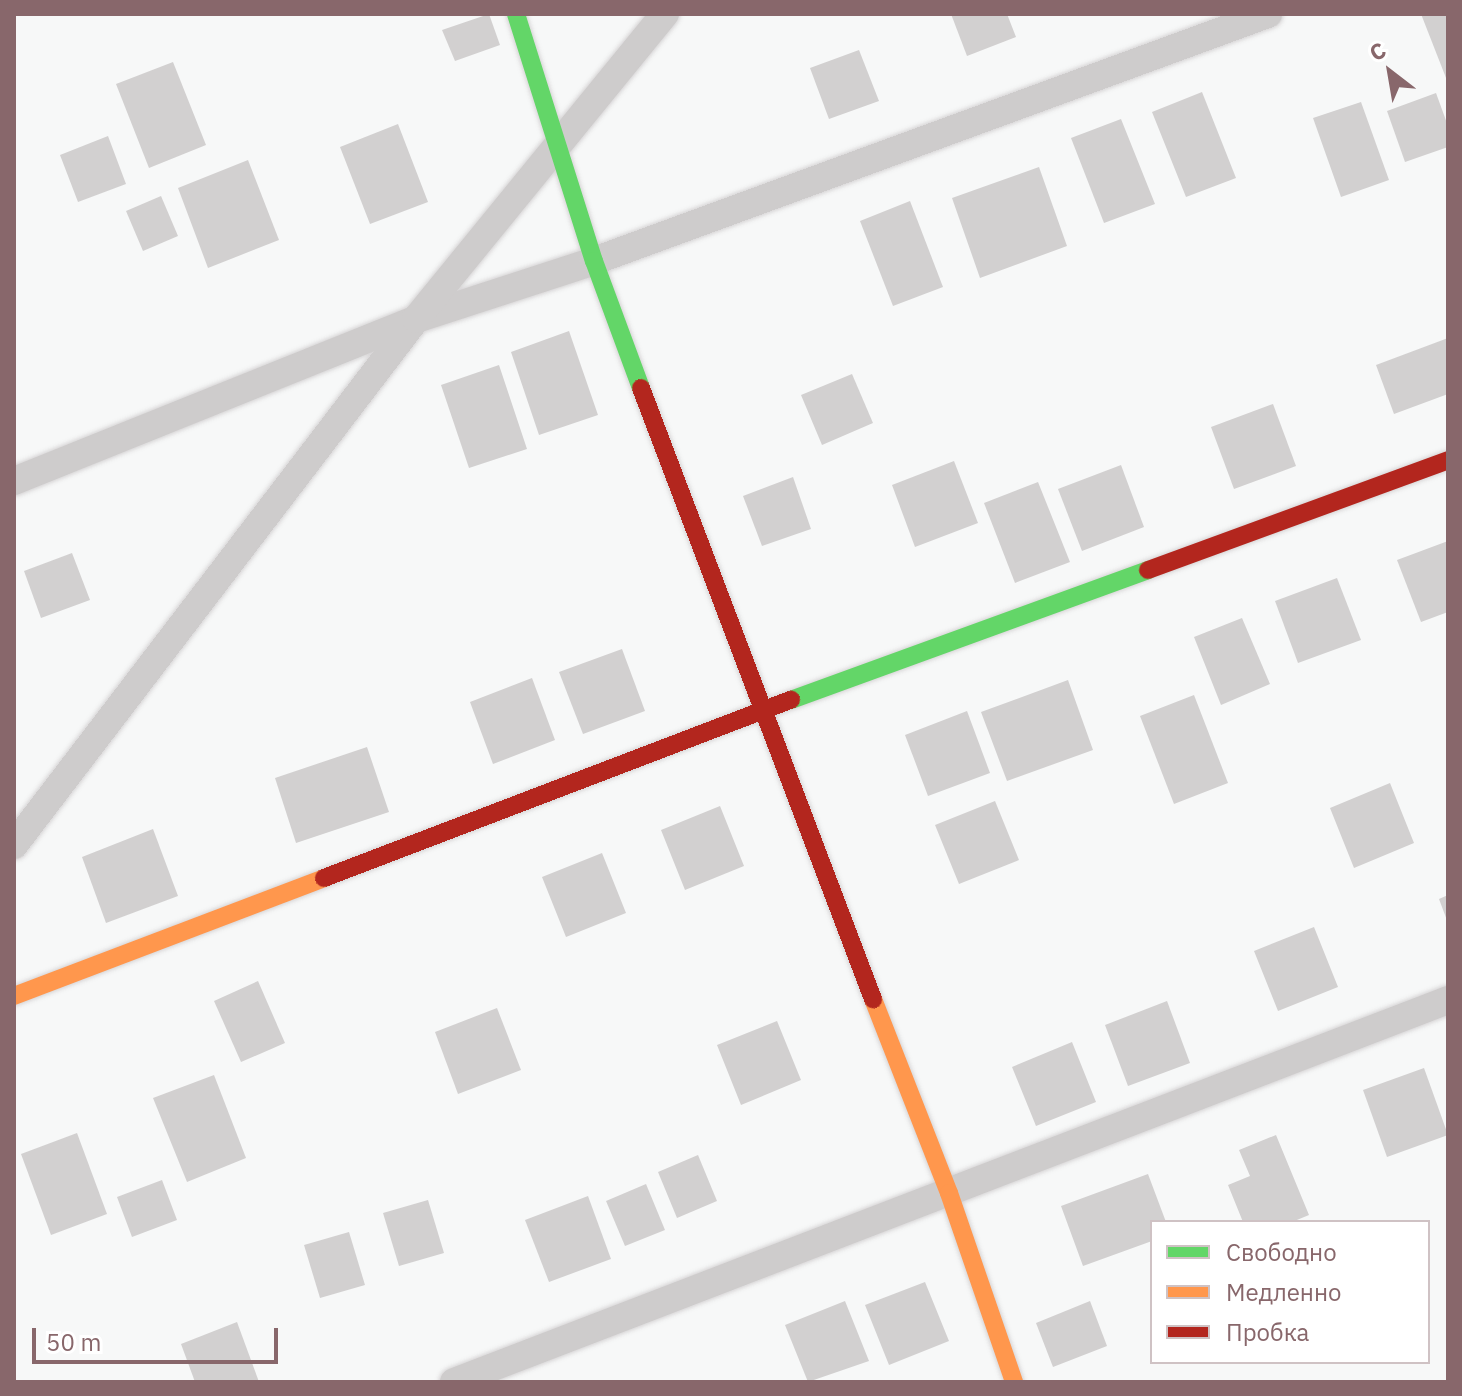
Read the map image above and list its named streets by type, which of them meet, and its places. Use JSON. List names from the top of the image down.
{
  "legend": ["Свободно", "Медленно", "Пробка"],
  "scale_bar": "50 m",
  "north": "top left"
}
